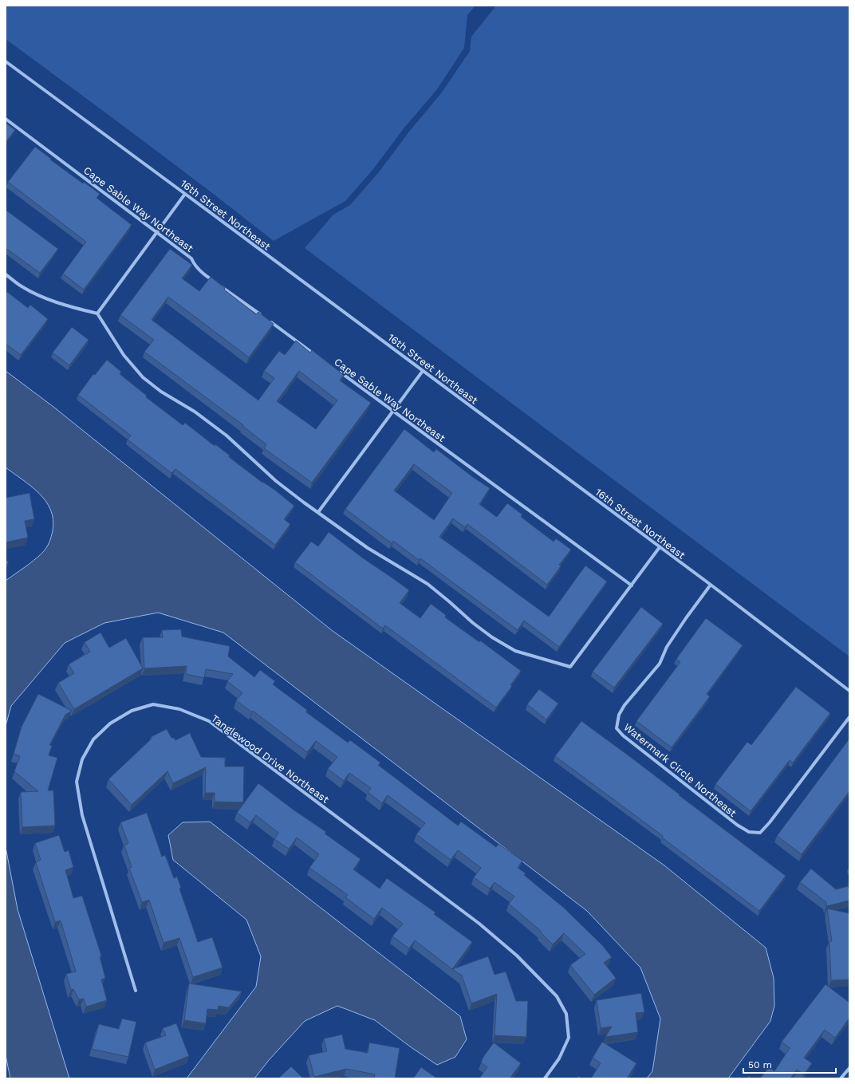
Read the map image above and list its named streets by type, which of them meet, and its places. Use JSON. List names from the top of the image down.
{
  "streets": {
    "street": [
      "Cape Sable Way Northeast",
      "16th Street Northeast",
      "Tanglewood Drive Northeast",
      "Watermark Circle Northeast"
    ]
  },
  "crossings": [
    ["16th Street Northeast", "Watermark Circle Northeast"]
  ],
  "scale_bar": "50 m"
}
